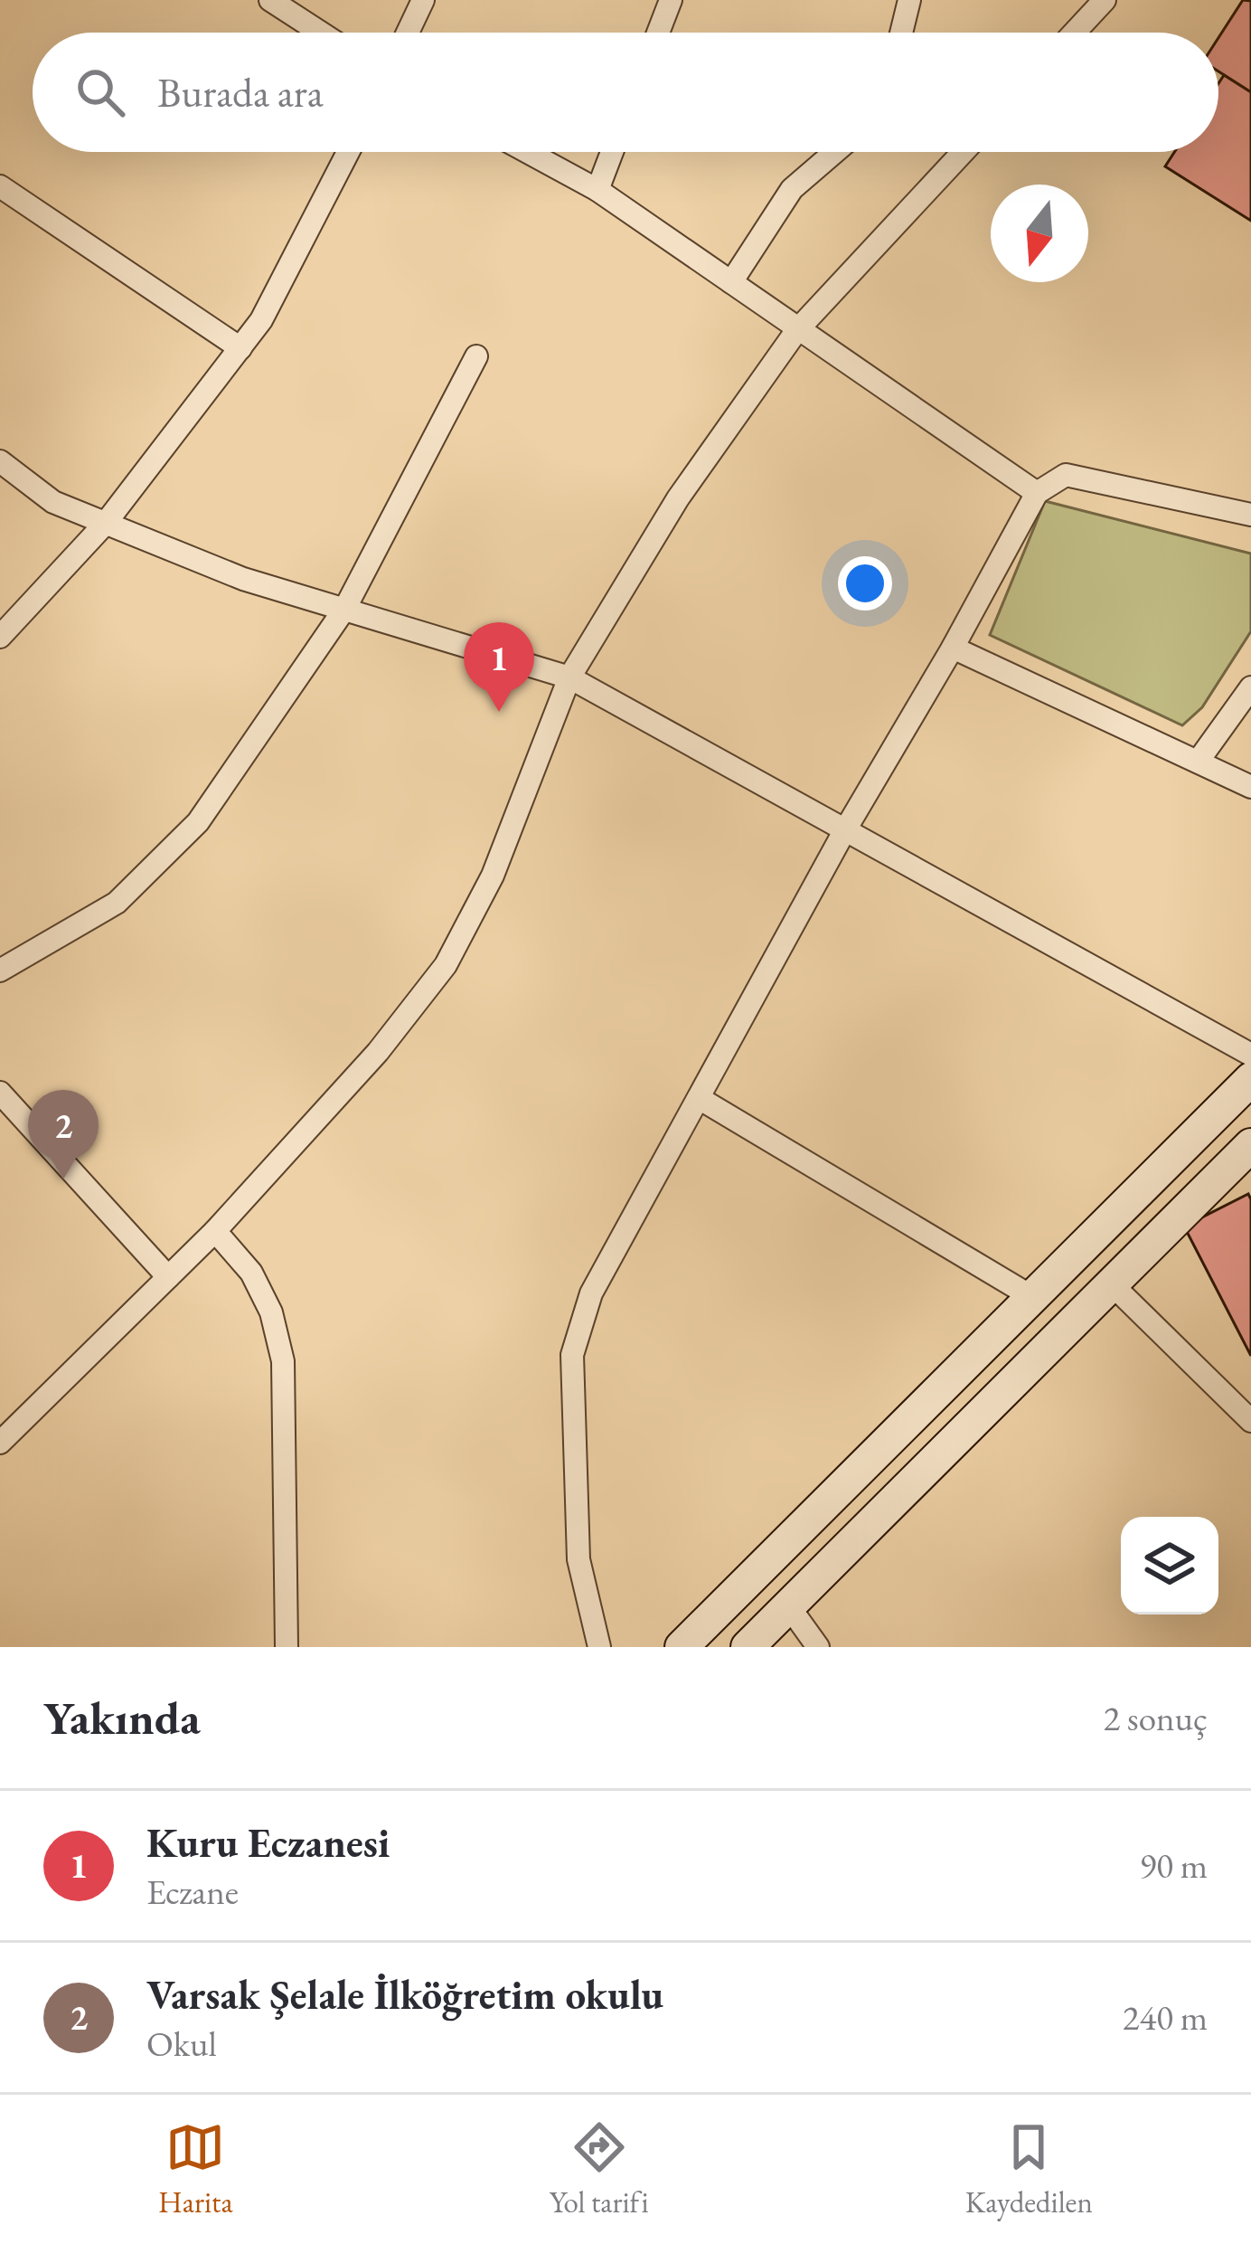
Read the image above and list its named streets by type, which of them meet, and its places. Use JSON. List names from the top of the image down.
{
  "north": "bottom",
  "page": {
    "search": "Burada ara",
    "pins": ["1", "2"],
    "heading": ["Yakında", "2 sonuç"],
    "list": [
      {
        "mark": "1",
        "name": "Kuru Eczanesi",
        "note": "Eczane",
        "value": "90 m"
      },
      {
        "mark": "2",
        "name": "Varsak Şelale İlköğretim okulu",
        "note": "Okul",
        "value": "240 m"
      }
    ],
    "nav": ["Harita", "Yol tarifi", "Kaydedilen"]
  }
}
